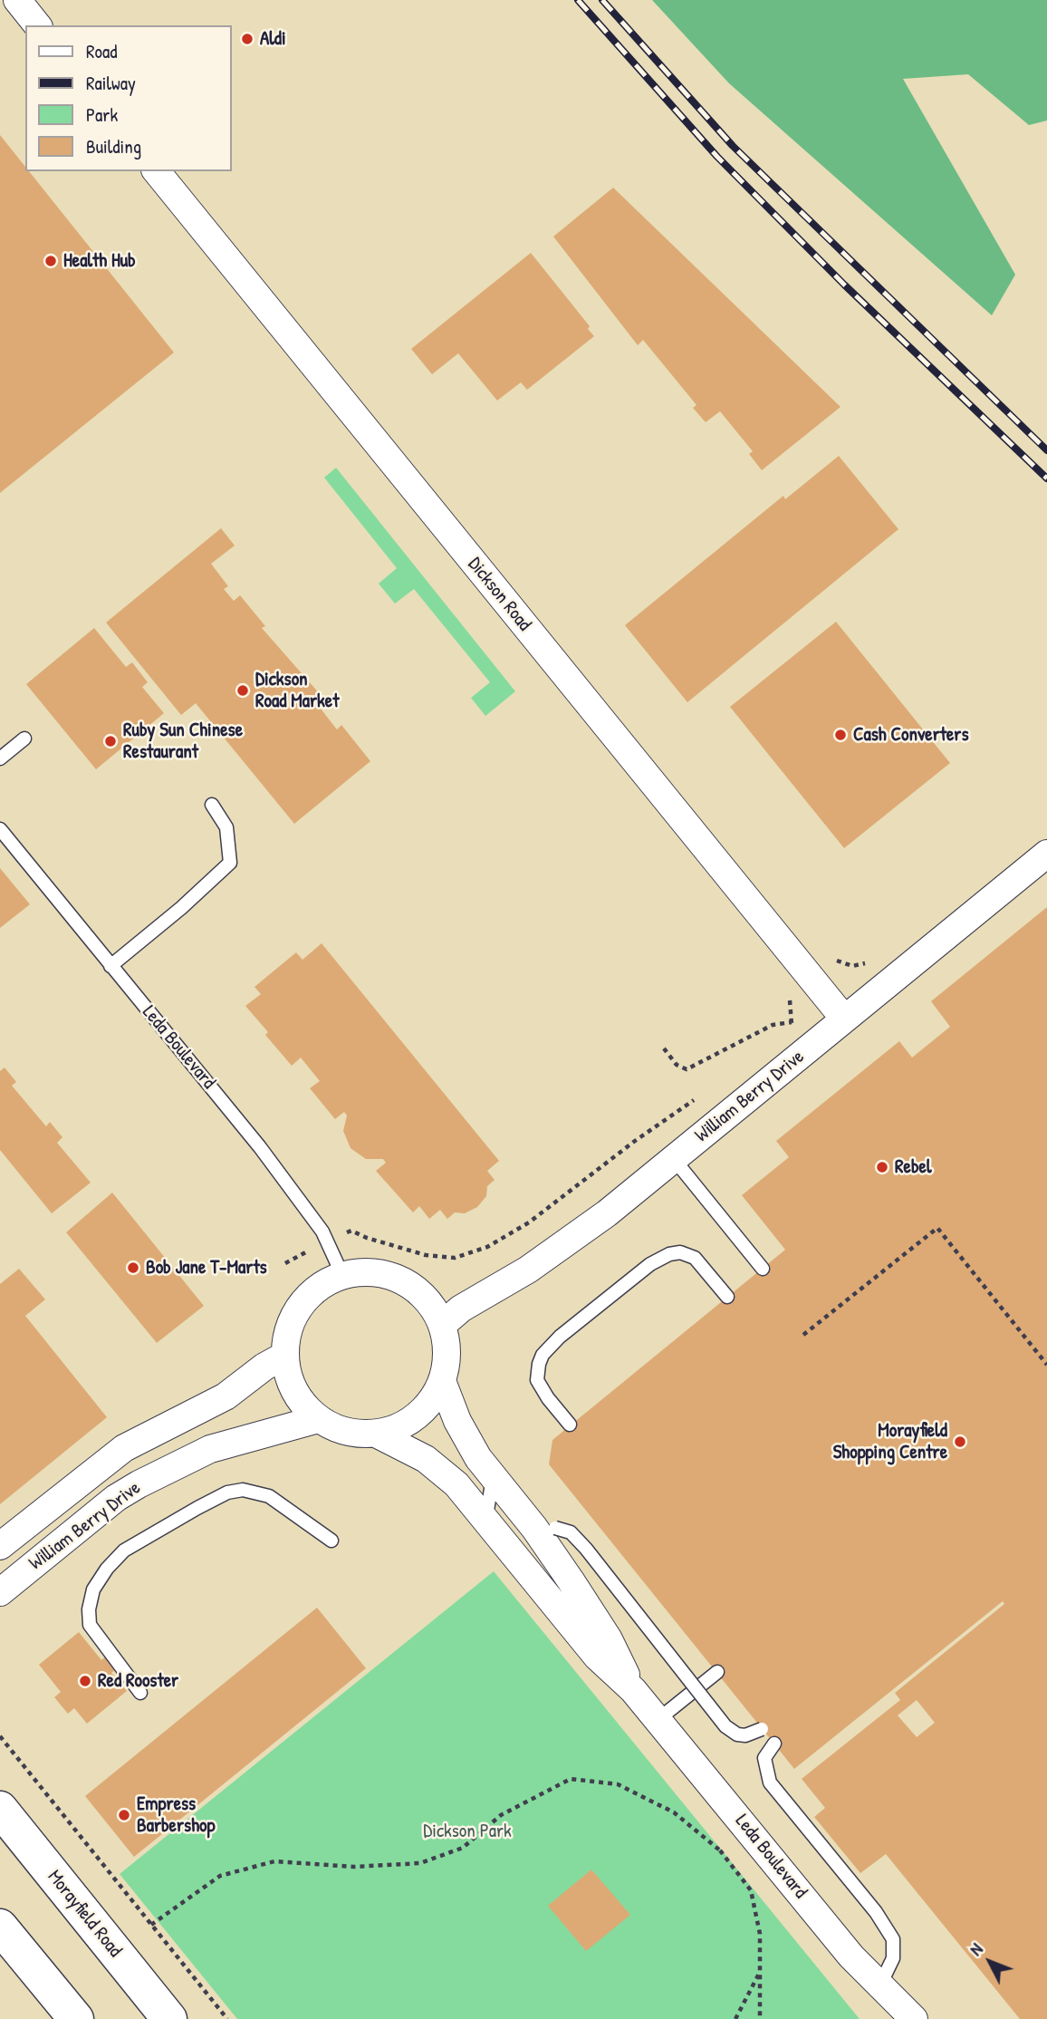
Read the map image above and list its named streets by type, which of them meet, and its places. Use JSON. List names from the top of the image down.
{
  "streets": {
    "main road": ["Morayfield Road"],
    "street": ["Dickson Road", "Leda Boulevard", "William Berry Drive"]
  },
  "crossings": [
    ["Dickson Road", "William Berry Drive"],
    ["Leda Boulevard", "William Berry Drive"]
  ],
  "parks": ["Dickson Park"],
  "places": [
    "Aldi",
    "Health Hub",
    "Dickson Road Market",
    "Cash Converters",
    "Ruby Sun Chinese Restaurant",
    "Rebel",
    "Bob Jane T-Marts",
    "Morayfield Shopping Centre",
    "Red Rooster",
    "Empress Barbershop"
  ],
  "legend": [
    "Road",
    "Railway",
    "Park",
    "Building"
  ],
  "north": "top left"
}
